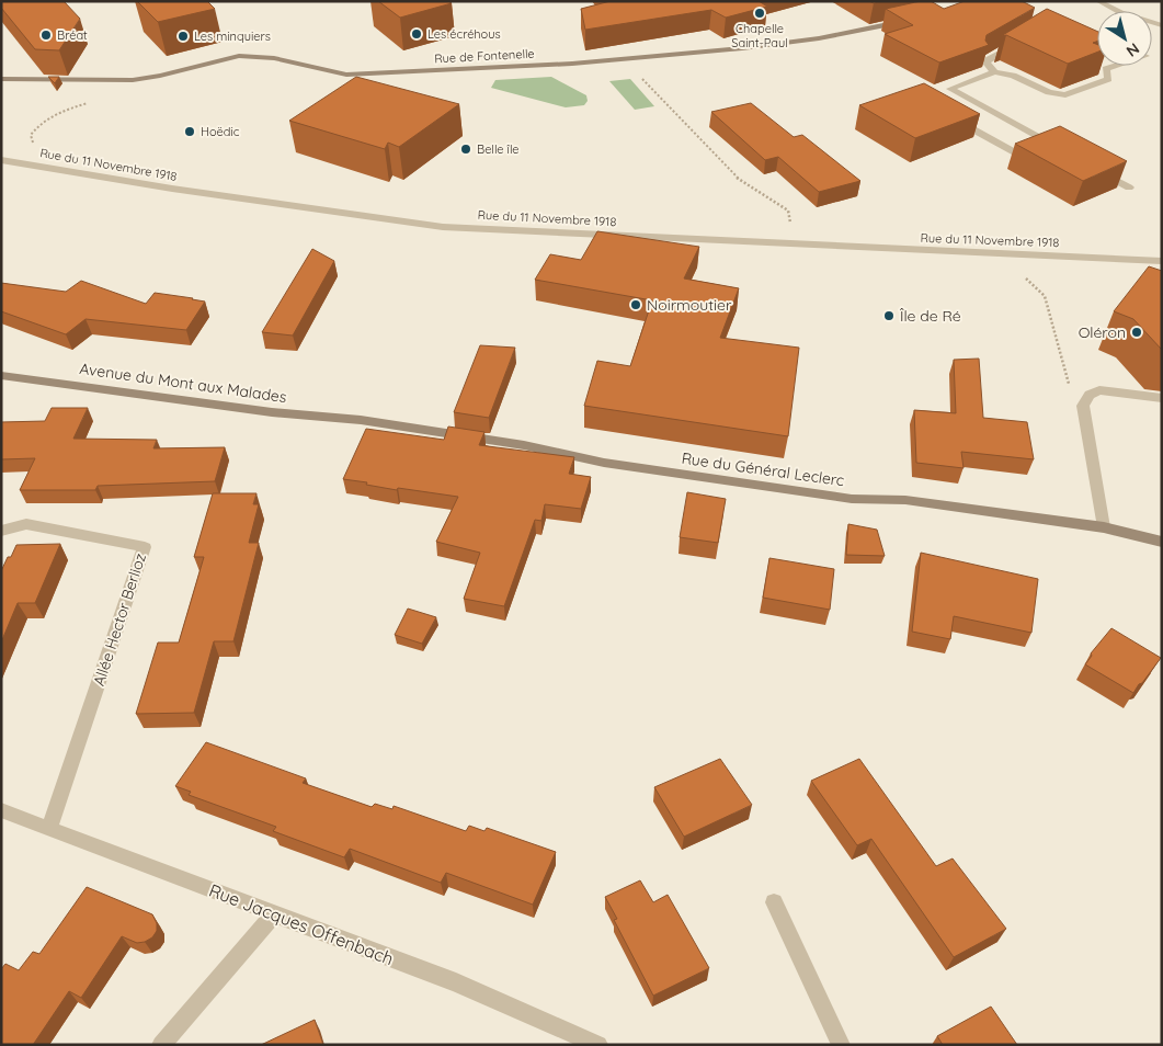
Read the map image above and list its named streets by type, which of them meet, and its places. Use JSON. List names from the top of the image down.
{
  "streets": {
    "street": [
      "Rue de Fontenelle",
      "Rue du 11 Novembre 1918",
      "Avenue du Mont aux Malades",
      "Rue du Général Leclerc",
      "Allée Hector Berlioz",
      "Rue Jacques Offenbach"
    ]
  },
  "crossings": [
    ["Avenue du Mont aux Malades", "Rue du Général Leclerc"],
    ["Allée Hector Berlioz", "Rue Jacques Offenbach"]
  ],
  "places": [
    "Chapelle Saint-Paul",
    "Les écréhous",
    "Bréat",
    "Les minquiers",
    "Hoëdic",
    "Belle île",
    "Noirmoutier",
    "Île de Ré",
    "Oléron"
  ],
  "north": "bottom right"
}
